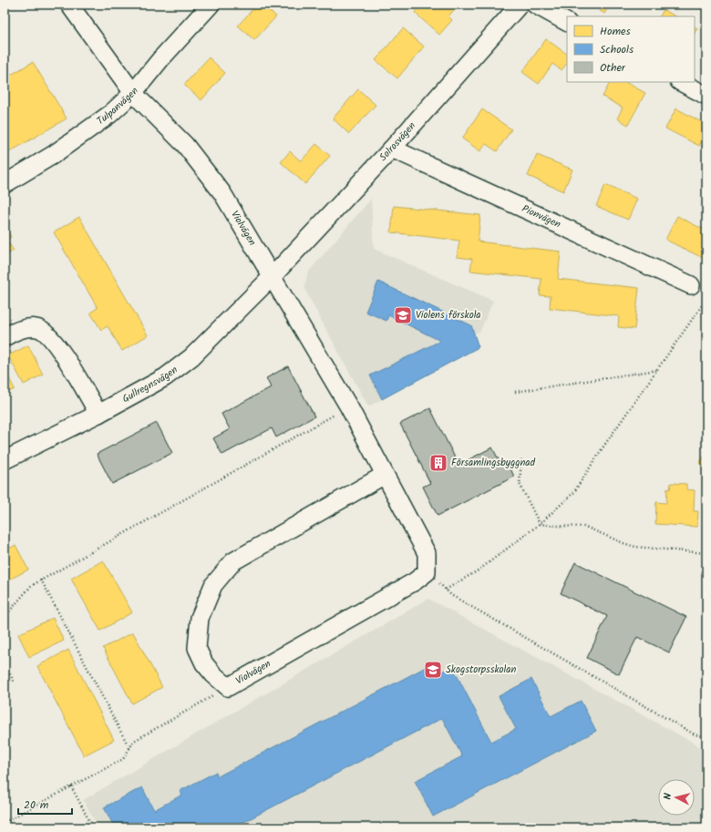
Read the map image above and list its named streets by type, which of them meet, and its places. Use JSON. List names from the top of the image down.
{
  "streets": {
    "street": [
      "Tulpanvägen",
      "Solrosvägen",
      "Pionvägen",
      "Violvägen",
      "Gullregnsvägen"
    ]
  },
  "crossings": [
    ["Tulpanvägen", "Violvägen"],
    ["Solrosvägen", "Pionvägen"],
    ["Solrosvägen", "Violvägen"],
    ["Solrosvägen", "Gullregnsvägen"],
    ["Violvägen", "Gullregnsvägen"]
  ],
  "places": {
    "school or university": ["Violens förskola", "Skogstorpsskolan"],
    "building": ["Församlingsbyggnad"]
  },
  "legend": ["Homes", "Schools", "Other"],
  "scale_bar": "20 m",
  "north": "left"
}
